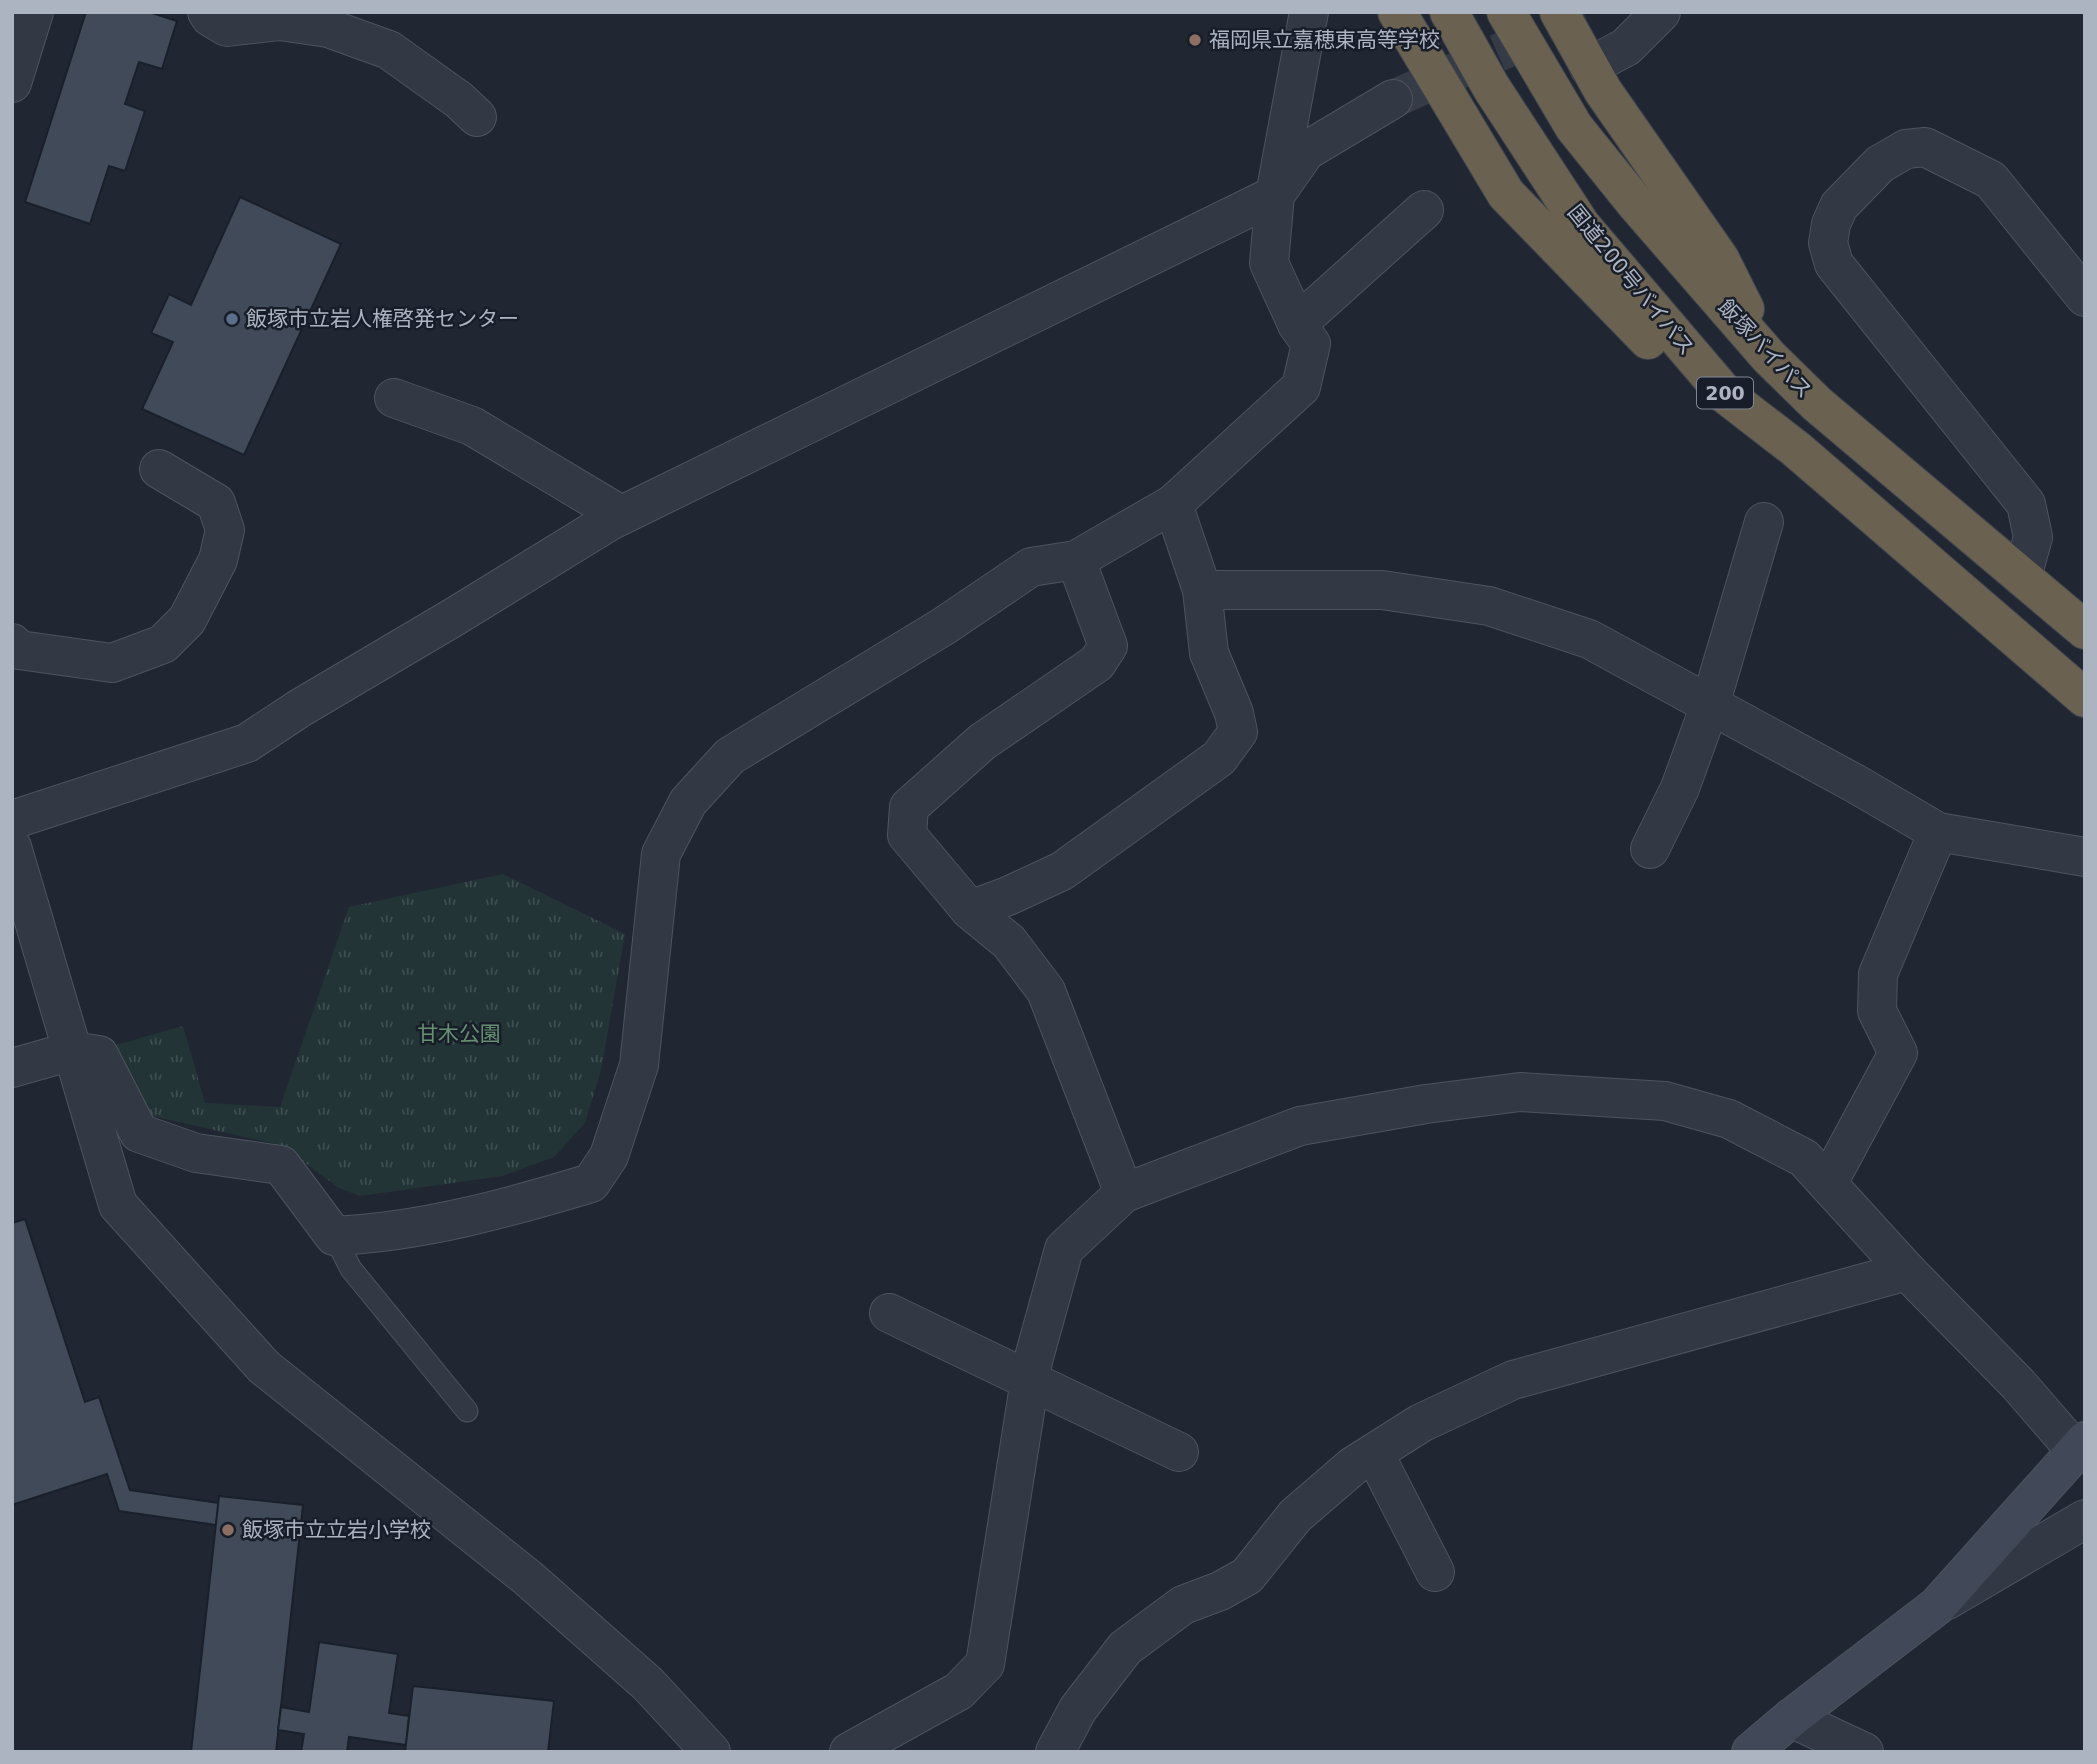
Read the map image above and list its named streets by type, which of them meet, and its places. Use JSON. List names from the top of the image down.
{
  "streets": {
    "highway": ["国道200号バイパス", "飯塚バイパス", "200"]
  },
  "parks": ["甘木公園"],
  "places": ["福岡県立嘉穂東高等学校", "飯塚市立岩人権啓発センター", "飯塚市立立岩小学校"]
}
